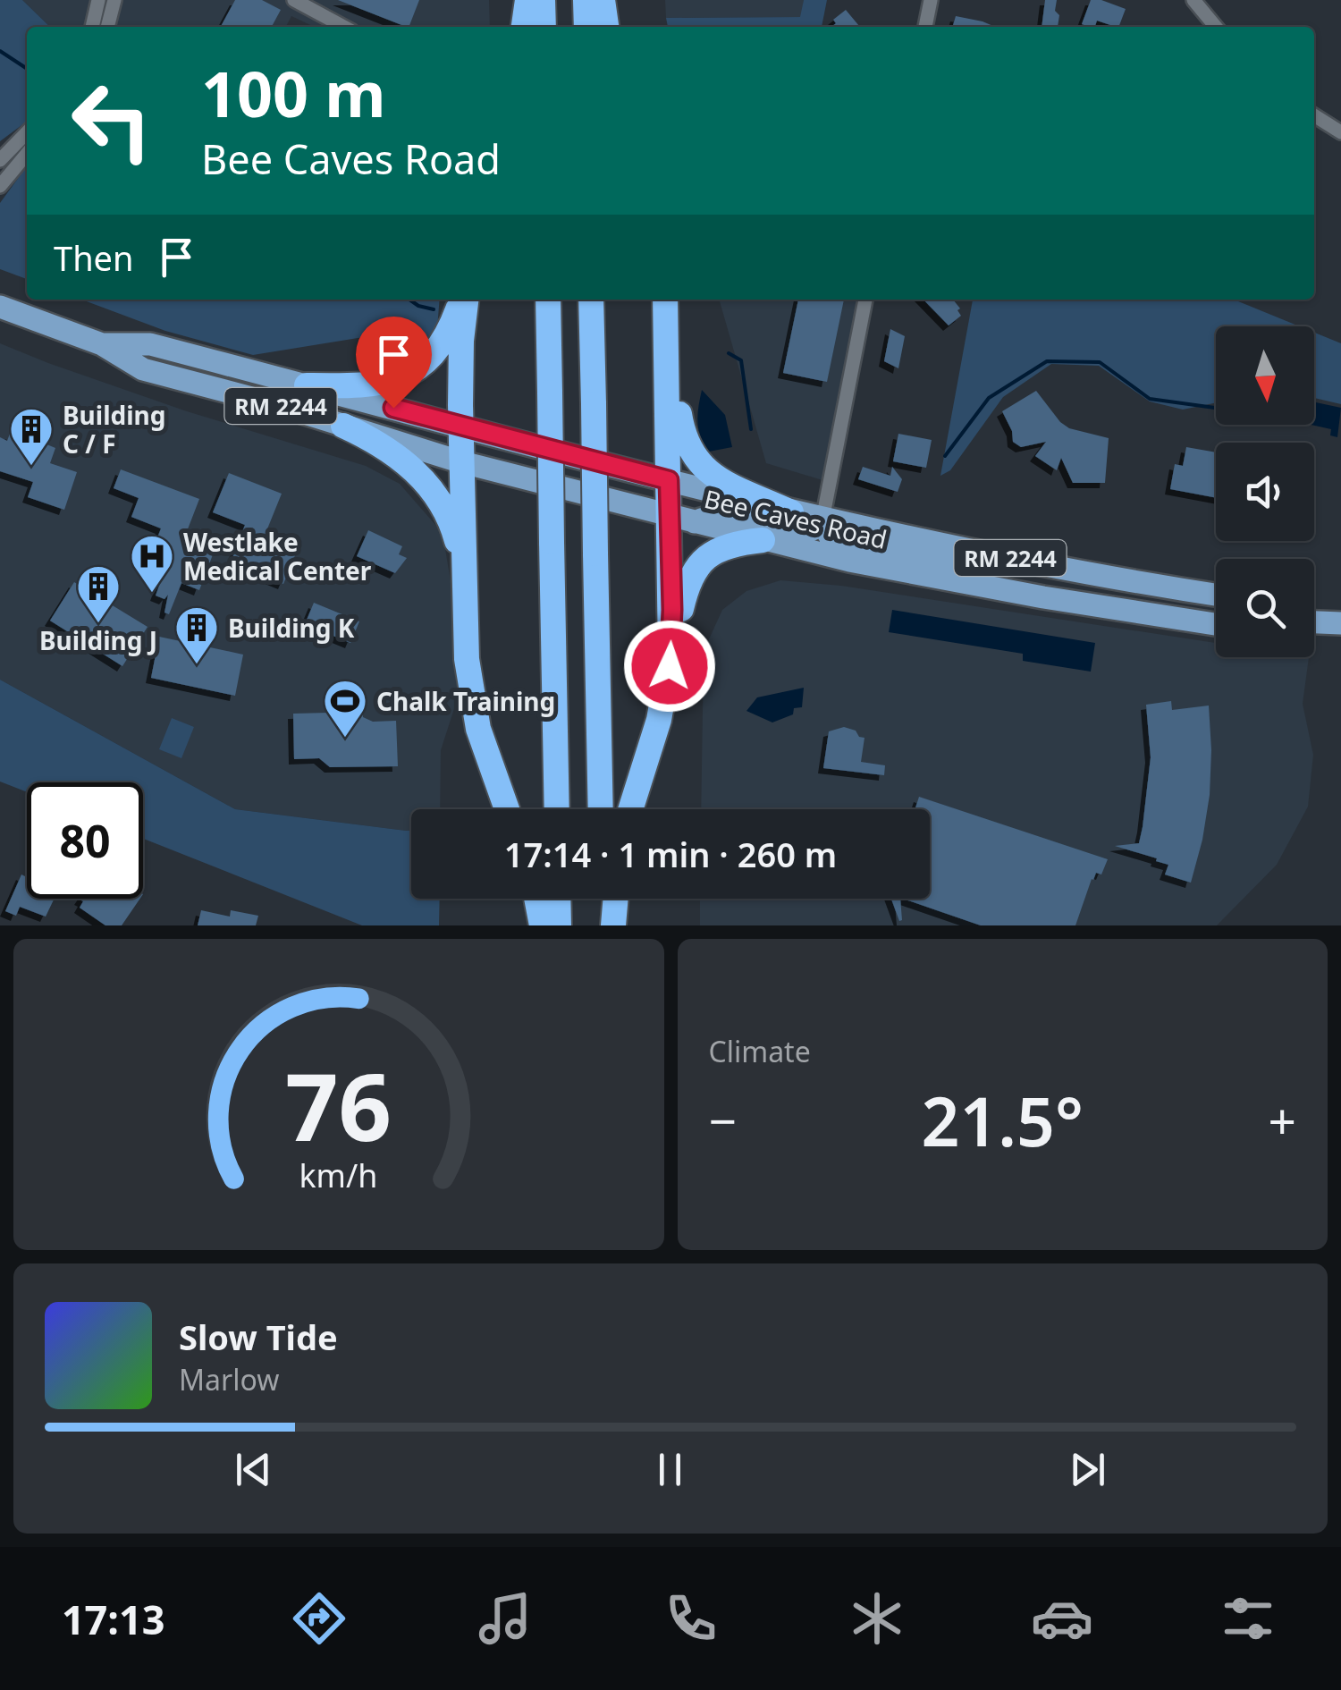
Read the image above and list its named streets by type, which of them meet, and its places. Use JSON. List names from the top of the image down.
{
  "streets": {
    "main road": ["RM 2244", "Bee Caves Road"]
  },
  "places": {
    "building": ["Building C / F", "Building J", "Building K"],
    "hospital": ["Westlake Medical Center"],
    "sports": ["Chalk Training"]
  },
  "north": "bottom",
  "page": {
    "turn": ["100 m", "Bee Caves Road"],
    "then": "Then",
    "limit": "80",
    "trip": "17:14 · 1 min · 260 m",
    "tile": "Climate",
    "heat": ["−", "21.5°", "+"],
    "song": ["Slow Tide", "Marlow"],
    "tabs": "17:13",
    "gauge": ["76", "km/h"]
  }
}
